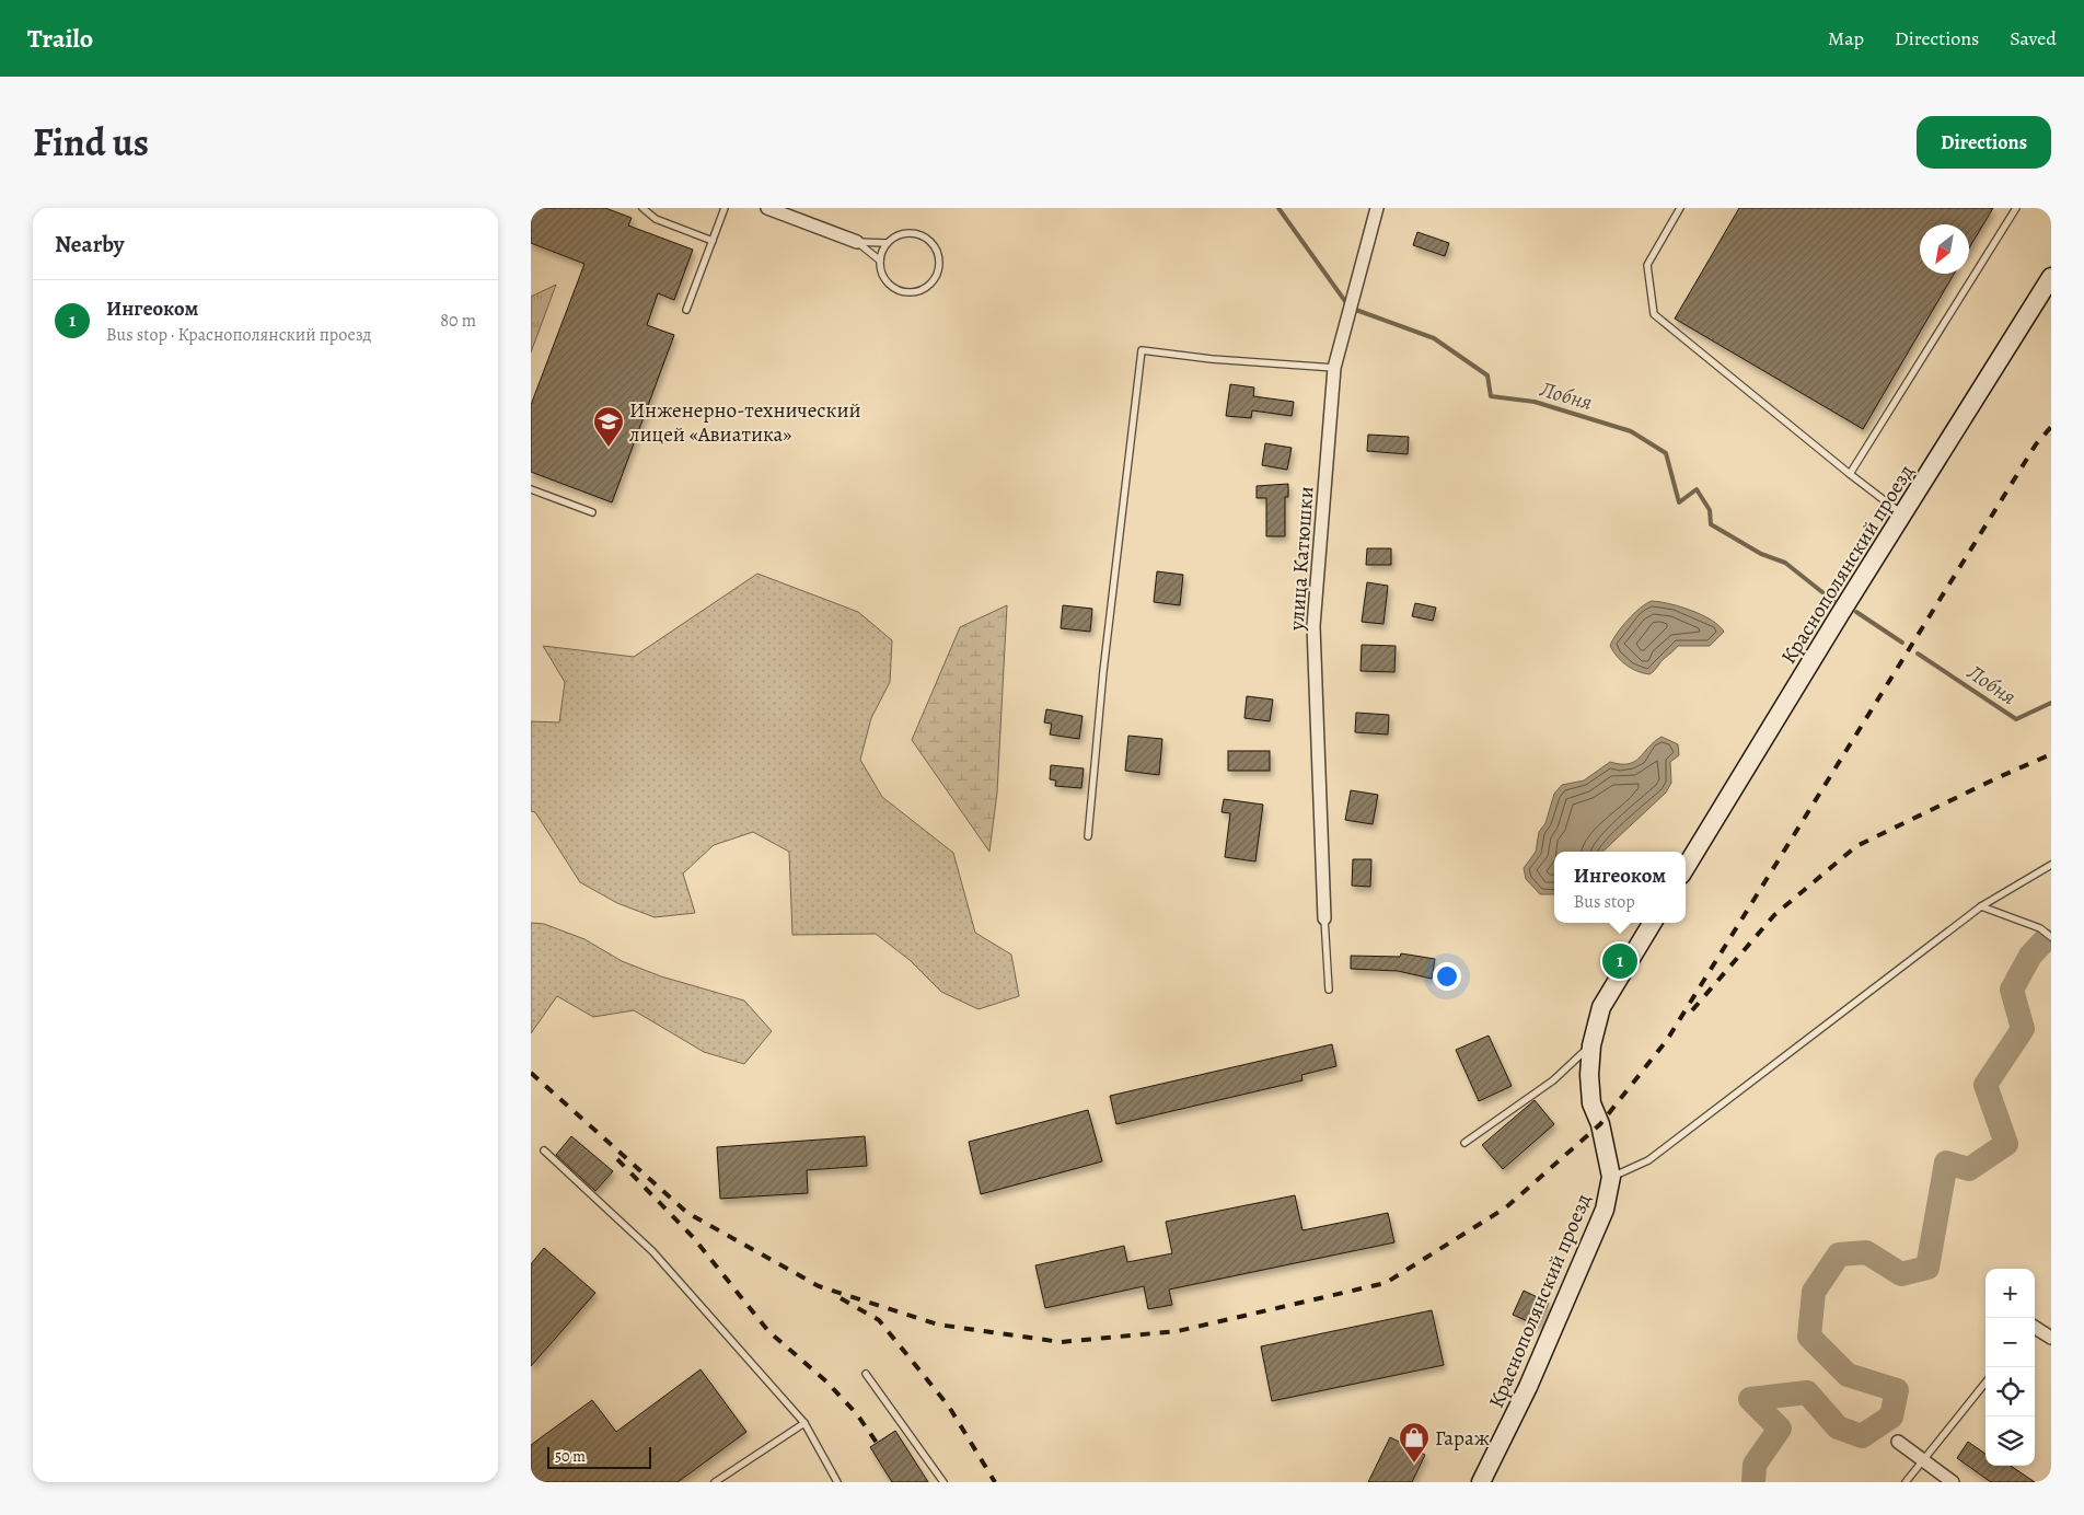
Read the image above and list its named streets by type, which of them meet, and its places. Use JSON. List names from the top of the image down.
{
  "streets": {
    "main road": ["Краснополянский проезд"],
    "street": ["улица Катюшки"]
  },
  "water": ["Лобня"],
  "places": {
    "school or university": ["Инженерно-технический лицей «Авиатика»"],
    "shop": ["Гараж"]
  },
  "scale_bar": "50 m",
  "north": "bottom left",
  "page": {
    "header": "Trailo",
    "nav": ["Map", "Directions", "Saved"],
    "title": "Find us",
    "buttons": "Directions",
    "heading": "Nearby",
    "list": [
      {
        "mark": "1",
        "name": "Ингеоком",
        "note": "Bus stop · Краснополянский проезд",
        "value": "80 m"
      }
    ],
    "popup": ["Ингеоком", "Bus stop"],
    "pins": "1",
    "map_buttons": ["+", "−"],
    "scale": "50 m"
  }
}
